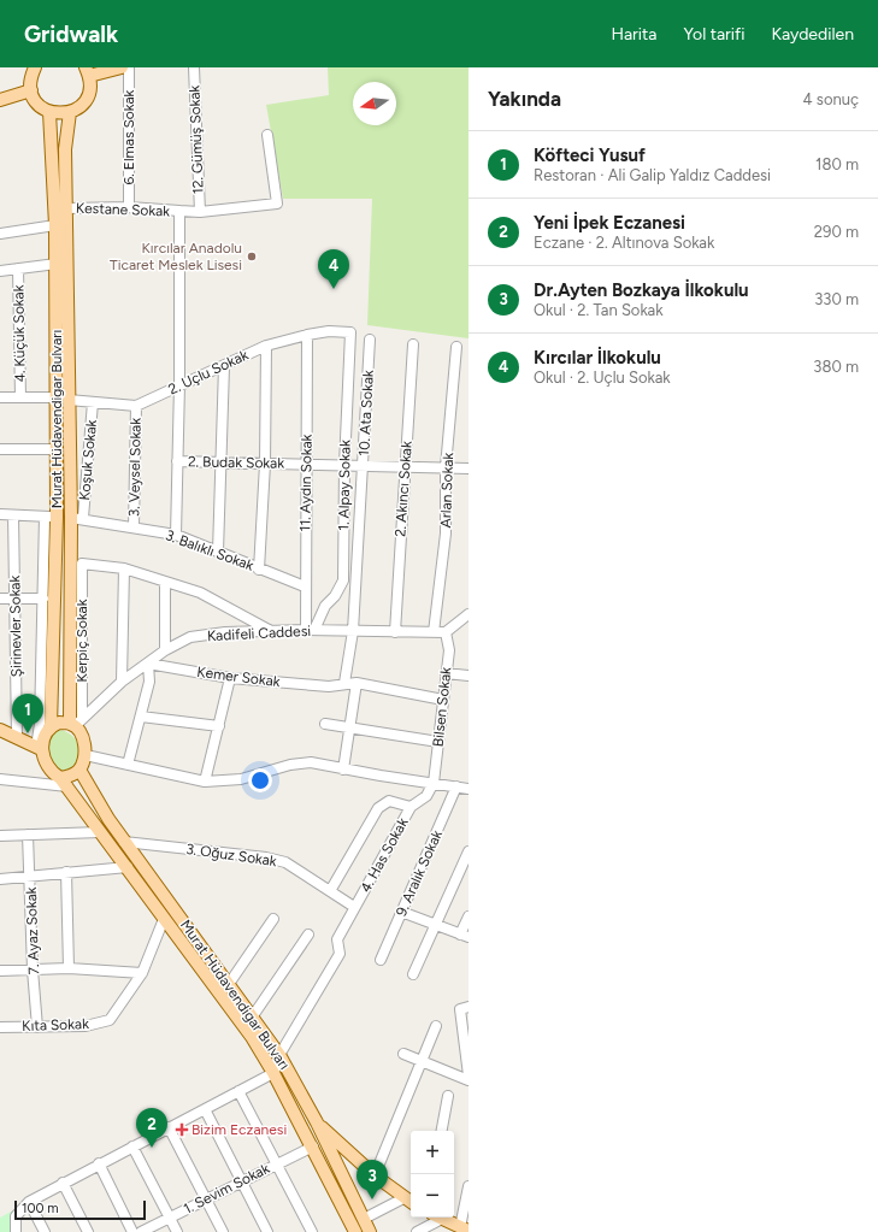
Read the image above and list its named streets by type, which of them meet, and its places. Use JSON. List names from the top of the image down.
{
  "streets": {
    "main road": ["Murat Hüdavendigar Bulvarı"],
    "street": [
      "6. Elmas Sokak",
      "12. Gümüş Sokak",
      "Kestane Sokak",
      "4. Küçük Sokak",
      "2. Uçlu Sokak",
      "10. Ata Sokak",
      "Koşuk Sokak",
      "2. Budak Sokak",
      "3. Veysel Sokak",
      "11. Aydın Sokak",
      "1. Alpay Sokak",
      "2. Akıncı Sokak",
      "Arlan Sokak",
      "3. Balıklı Sokak",
      "Şirinevler Sokak",
      "Kadifeli Caddesi",
      "Kerpiç Sokak",
      "Kemer Sokak",
      "Bilsen Sokak",
      "3. Oğuz Sokak",
      "4. Has Sokak",
      "9. Aralık Sokak",
      "7. Ayaz Sokak",
      "Kıta Sokak",
      "1. Sevim Sokak"
    ]
  },
  "crossings": [
    ["6. Elmas Sokak", "Kestane Sokak"],
    ["12. Gümüş Sokak", "Kestane Sokak"],
    ["Kestane Sokak", "Murat Hüdavendigar Bulvarı"],
    ["2. Uçlu Sokak", "3. Veysel Sokak"],
    ["2. Uçlu Sokak", "11. Aydın Sokak"],
    ["2. Uçlu Sokak", "1. Alpay Sokak"],
    ["10. Ata Sokak", "2. Budak Sokak"],
    ["10. Ata Sokak", "Kadifeli Caddesi"],
    ["10. Ata Sokak", "Kemer Sokak"],
    ["Murat Hüdavendigar Bulvarı", "Koşuk Sokak"],
    ["Murat Hüdavendigar Bulvarı", "3. Balıklı Sokak"],
    ["Murat Hüdavendigar Bulvarı", "Kadifeli Caddesi"],
    ["Murat Hüdavendigar Bulvarı", "Kerpiç Sokak"],
    ["Murat Hüdavendigar Bulvarı", "3. Oğuz Sokak"],
    ["Murat Hüdavendigar Bulvarı", "4. Has Sokak"],
    ["Murat Hüdavendigar Bulvarı", "Kıta Sokak"],
    ["Murat Hüdavendigar Bulvarı", "1. Sevim Sokak"],
    ["Koşuk Sokak", "3. Balıklı Sokak"],
    ["2. Budak Sokak", "11. Aydın Sokak"],
    ["2. Budak Sokak", "1. Alpay Sokak"],
    ["2. Budak Sokak", "2. Akıncı Sokak"],
    ["2. Budak Sokak", "Arlan Sokak"],
    ["3. Veysel Sokak", "3. Balıklı Sokak"],
    ["11. Aydın Sokak", "1. Alpay Sokak"],
    ["11. Aydın Sokak", "3. Balıklı Sokak"],
    ["11. Aydın Sokak", "Kadifeli Caddesi"],
    ["1. Alpay Sokak", "Kadifeli Caddesi"],
    ["2. Akıncı Sokak", "Kadifeli Caddesi"],
    ["Arlan Sokak", "Kadifeli Caddesi"],
    ["Kadifeli Caddesi", "Kerpiç Sokak"],
    ["Kadifeli Caddesi", "Kemer Sokak"],
    ["Kadifeli Caddesi", "Bilsen Sokak"],
    ["Kemer Sokak", "Bilsen Sokak"],
    ["Bilsen Sokak", "4. Has Sokak"],
    ["3. Oğuz Sokak", "4. Has Sokak"],
    ["7. Ayaz Sokak", "Kıta Sokak"]
  ],
  "places": {
    "other": ["Kırcılar Anadolu Ticaret Meslek Lisesi"],
    "health": ["Bizim Eczanesi"]
  },
  "scale_bar": "100 m",
  "north": "left",
  "page": {
    "header": "Gridwalk",
    "nav": ["Harita", "Yol tarifi", "Kaydedilen"],
    "heading": ["Yakında", "4 sonuç"],
    "list": [
      {
        "mark": "1",
        "name": "Köfteci Yusuf",
        "note": "Restoran · Ali Galip Yaldız Caddesi",
        "value": "180 m"
      },
      {
        "mark": "2",
        "name": "Yeni İpek Eczanesi",
        "note": "Eczane · 2. Altınova Sokak",
        "value": "290 m"
      },
      {
        "mark": "3",
        "name": "Dr.Ayten Bozkaya İlkokulu",
        "note": "Okul · 2. Tan Sokak",
        "value": "330 m"
      },
      {
        "mark": "4",
        "name": "Kırcılar İlkokulu",
        "note": "Okul · 2. Uçlu Sokak",
        "value": "380 m"
      }
    ],
    "pins": [
      "4",
      "1",
      "2",
      "3"
    ],
    "map_buttons": ["+", "−"],
    "scale": "100 m"
  }
}
